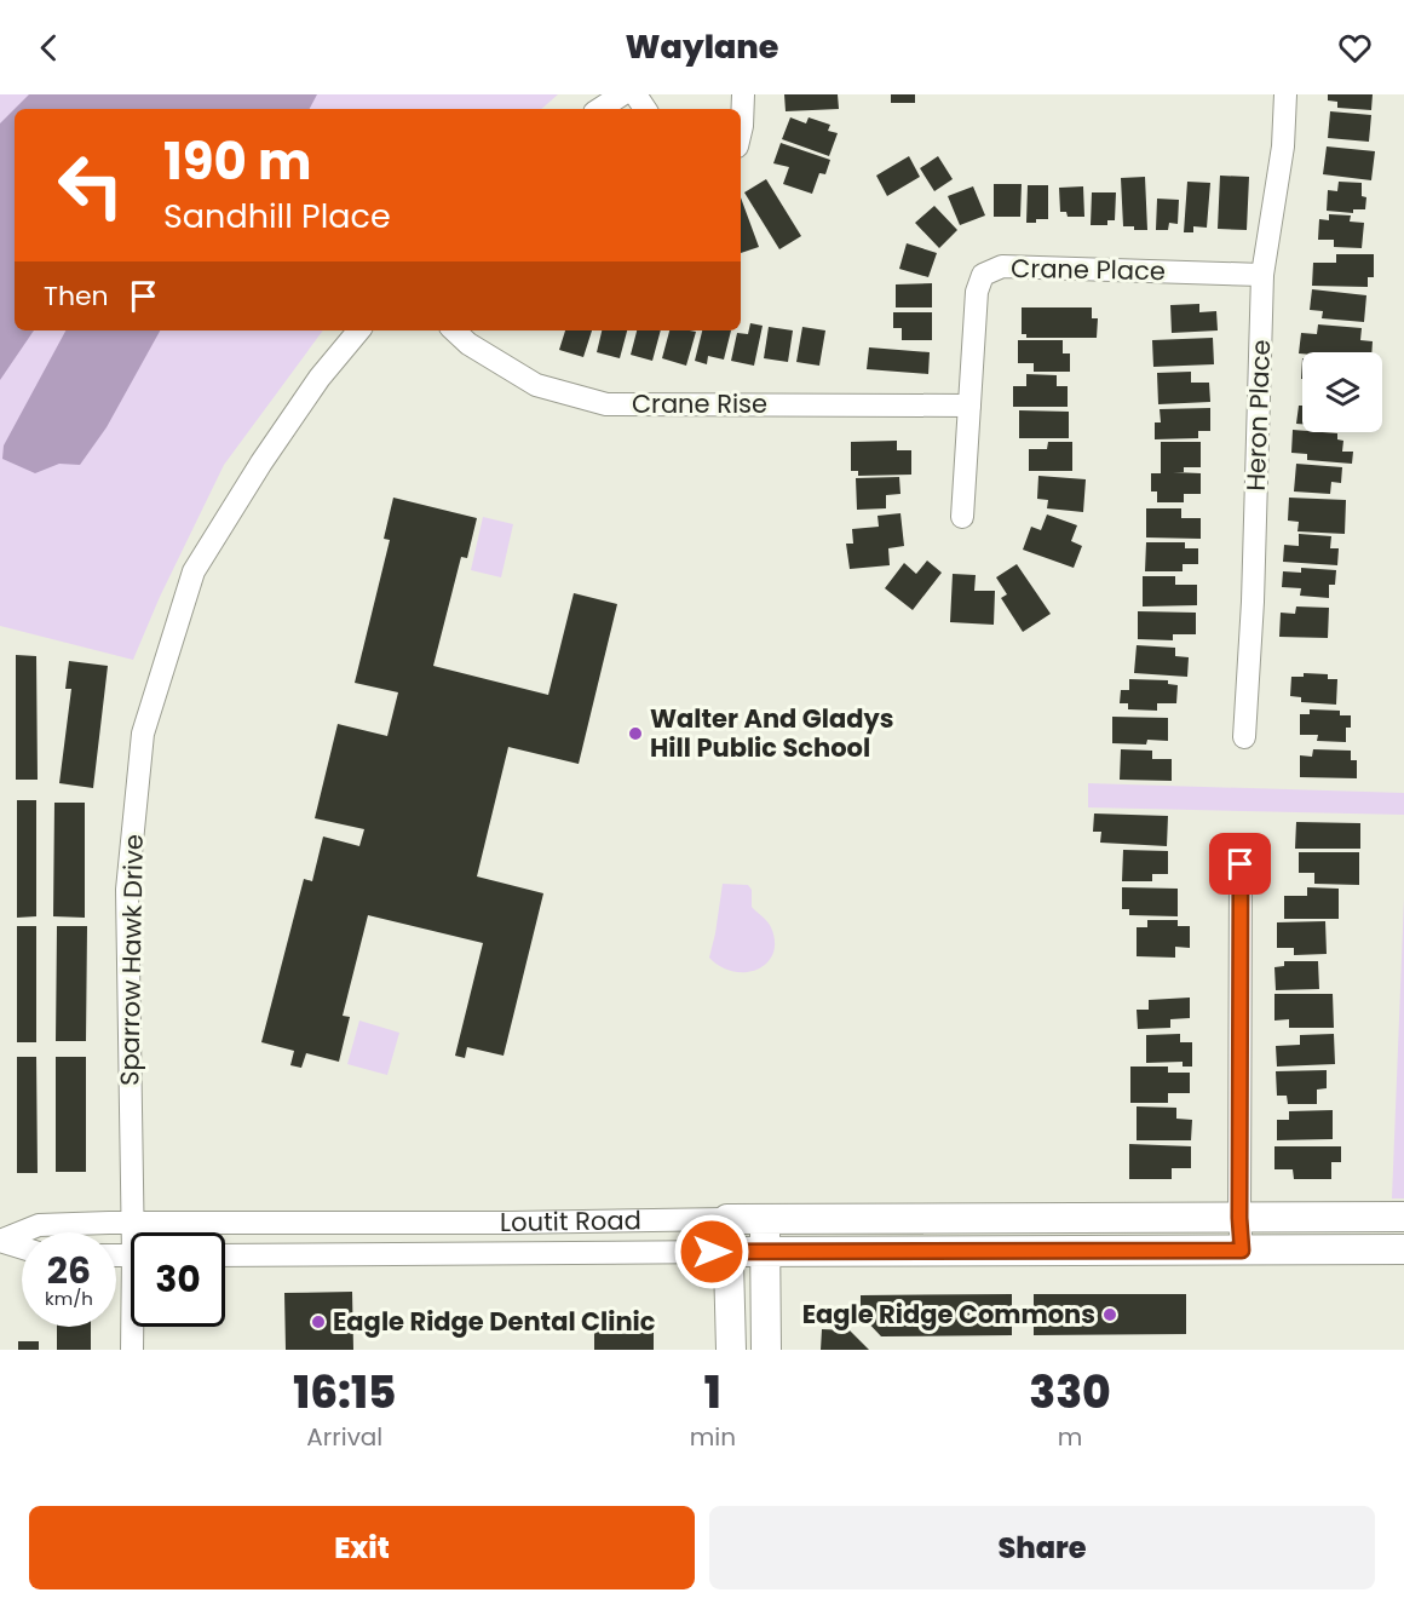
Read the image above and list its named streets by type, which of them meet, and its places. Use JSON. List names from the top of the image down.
{
  "streets": {
    "street": [
      "Crane Place",
      "Crane Rise",
      "Heron Place",
      "Sparrow Hawk Drive",
      "Loutit Road"
    ]
  },
  "crossings": [
    ["Crane Place", "Crane Rise"],
    ["Crane Place", "Heron Place"],
    ["Sparrow Hawk Drive", "Loutit Road"]
  ],
  "places": ["Walter And Gladys Hill Public School", "Eagle Ridge Commons", "Eagle Ridge Dental Clinic"],
  "page": {
    "header": "Waylane",
    "turn": ["190 m", "Sandhill Place"],
    "then": "Then",
    "speed": "26 km/h",
    "limit": "30",
    "eta": [
      "16:15",
      "Arrival",
      "1",
      "min",
      "330",
      "m"
    ],
    "buttons": ["Exit", "Share"]
  }
}
